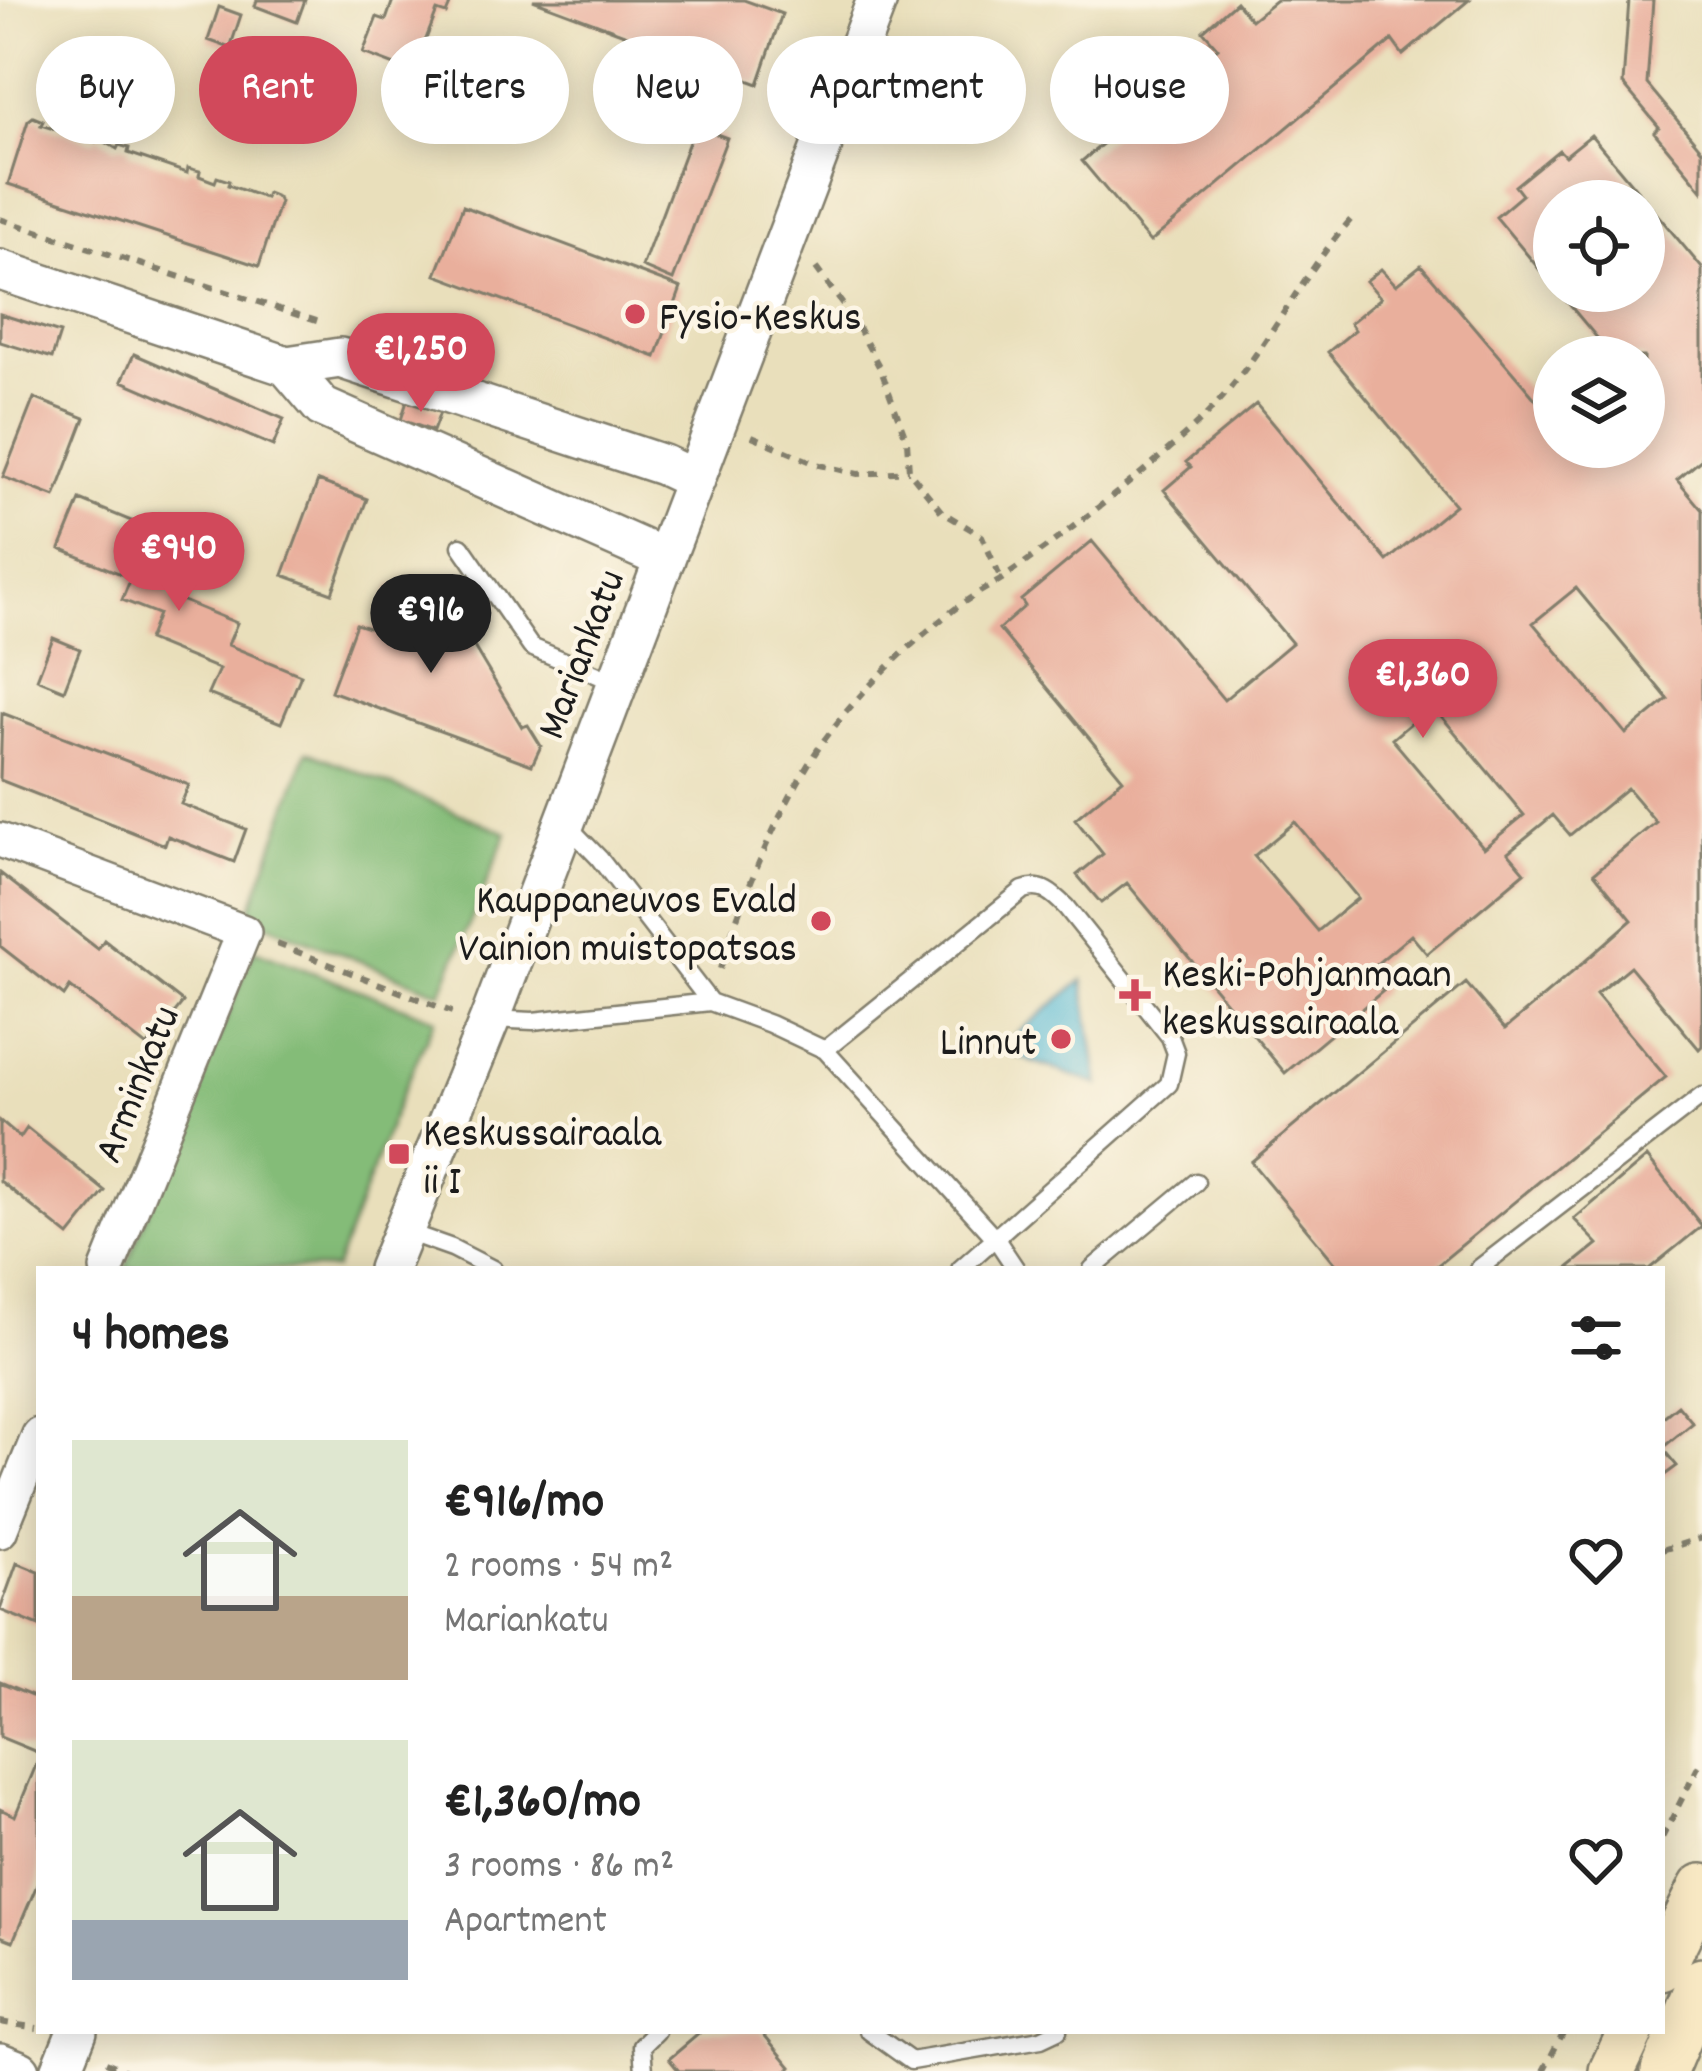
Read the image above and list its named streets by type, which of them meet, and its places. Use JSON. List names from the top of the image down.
{
  "streets": {
    "street": ["Mariankatu", "Arminkatu"]
  },
  "places": {
    "other": ["Fysio-Keskus", "Kauppaneuvos Evald Vainion muistopatsas", "Linnut"],
    "health": ["Keski-Pohjanmaan keskussairaala"],
    "transit": ["Keskussairaala ii I"]
  },
  "page": {
    "chip": [
      "Buy",
      "Rent",
      "Filters",
      "New",
      "Apartment",
      "House"
    ],
    "price": [
      "€1,250",
      "€940",
      "€916",
      "€1,360"
    ],
    "heading": "4 homes",
    "list": [
      {
        "name": "€916/mo",
        "note": "2 rooms · 54 m² · Mariankatu"
      },
      {
        "name": "€1,360/mo",
        "note": "3 rooms · 86 m² · Apartment"
      }
    ]
  }
}
